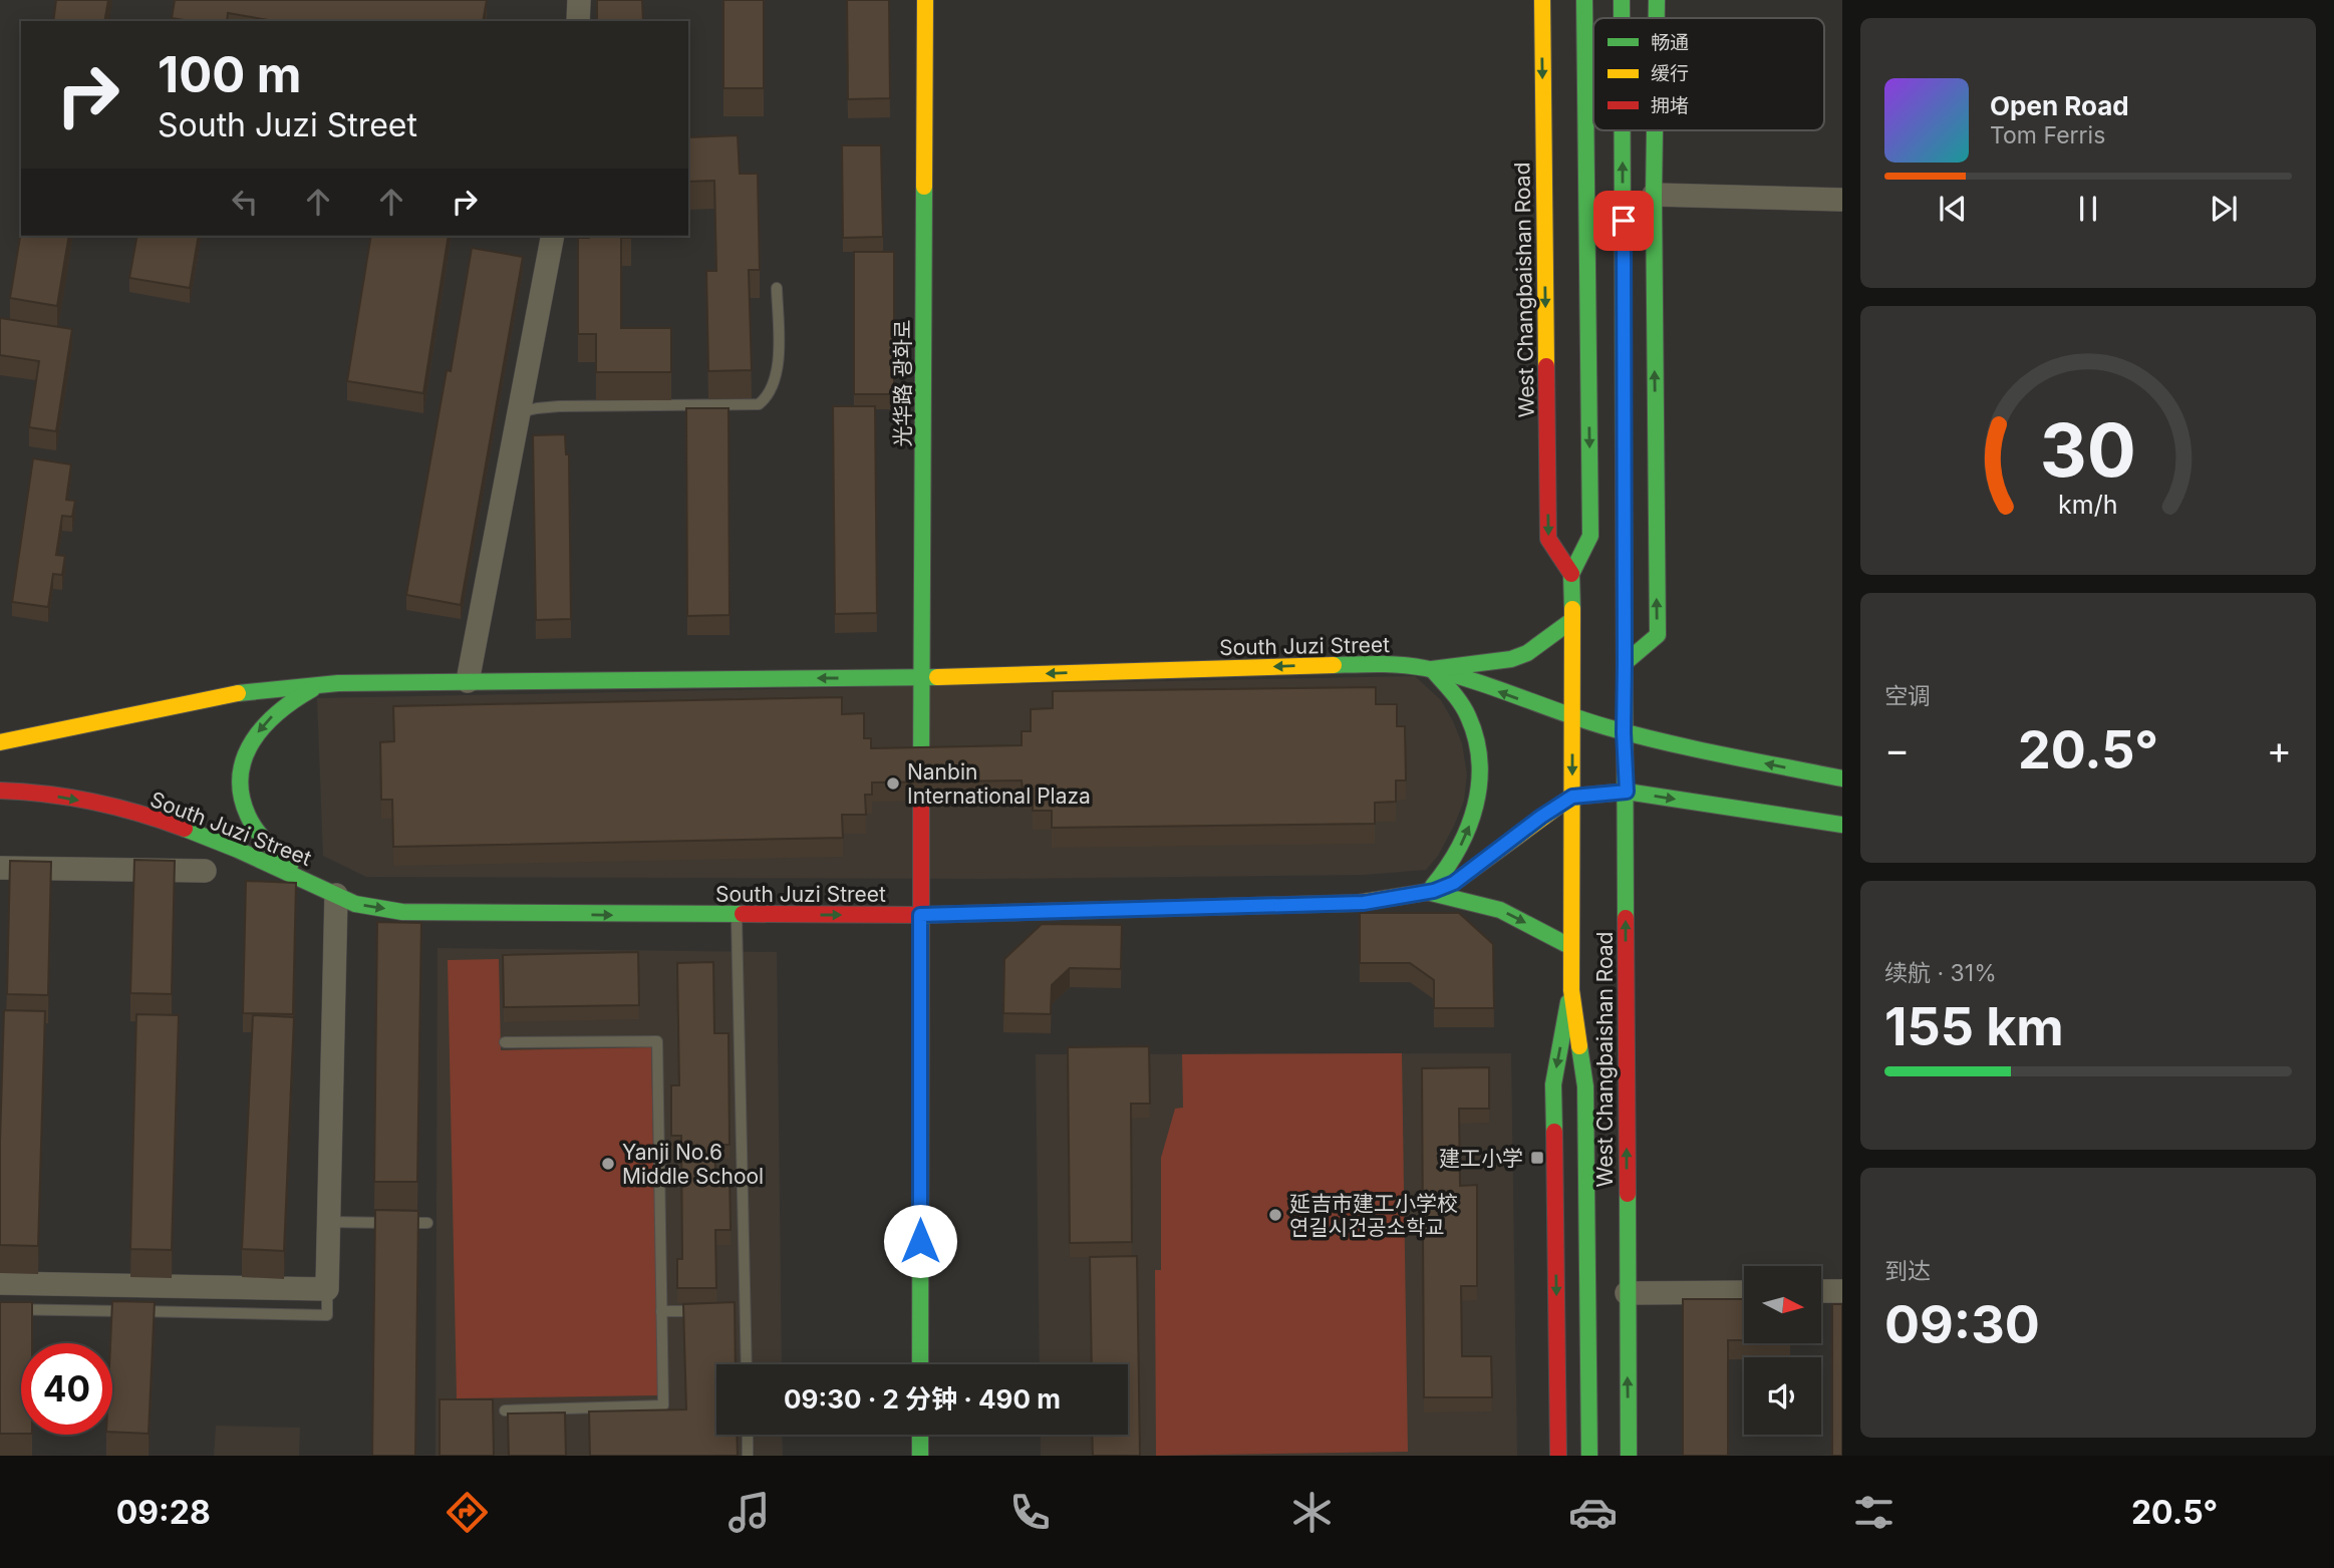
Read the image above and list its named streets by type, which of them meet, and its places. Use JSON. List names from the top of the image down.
{
  "streets": {
    "main road": ["West Changbaishan Road", "光华路 광화로", "South Juzi Street"]
  },
  "crossings": [
    ["West Changbaishan Road", "South Juzi Street"],
    ["光华路 광화로", "South Juzi Street"]
  ],
  "places": {
    "other": ["Nanbin International Plaza", "Yanji No.6 Middle School", "延吉市建工小学校 연길시건공소학교"],
    "transit": ["建工小学"]
  },
  "legend": ["畅通", "缓行", "拥堵"],
  "north": "right",
  "page": {
    "turn": ["100 m", "South Juzi Street"],
    "song": ["Open Road", "Tom Ferris"],
    "tile": [
      "空调",
      ["续航 · 31%", "155 km"],
      ["到达", "09:30"]
    ],
    "heat": ["−", "20.5°", "+"],
    "limit": "40",
    "trip": "09:30 · 2 分钟 · 490 m",
    "tabs": ["09:28", "20.5°"],
    "gauge": ["30", "km/h"]
  }
}
